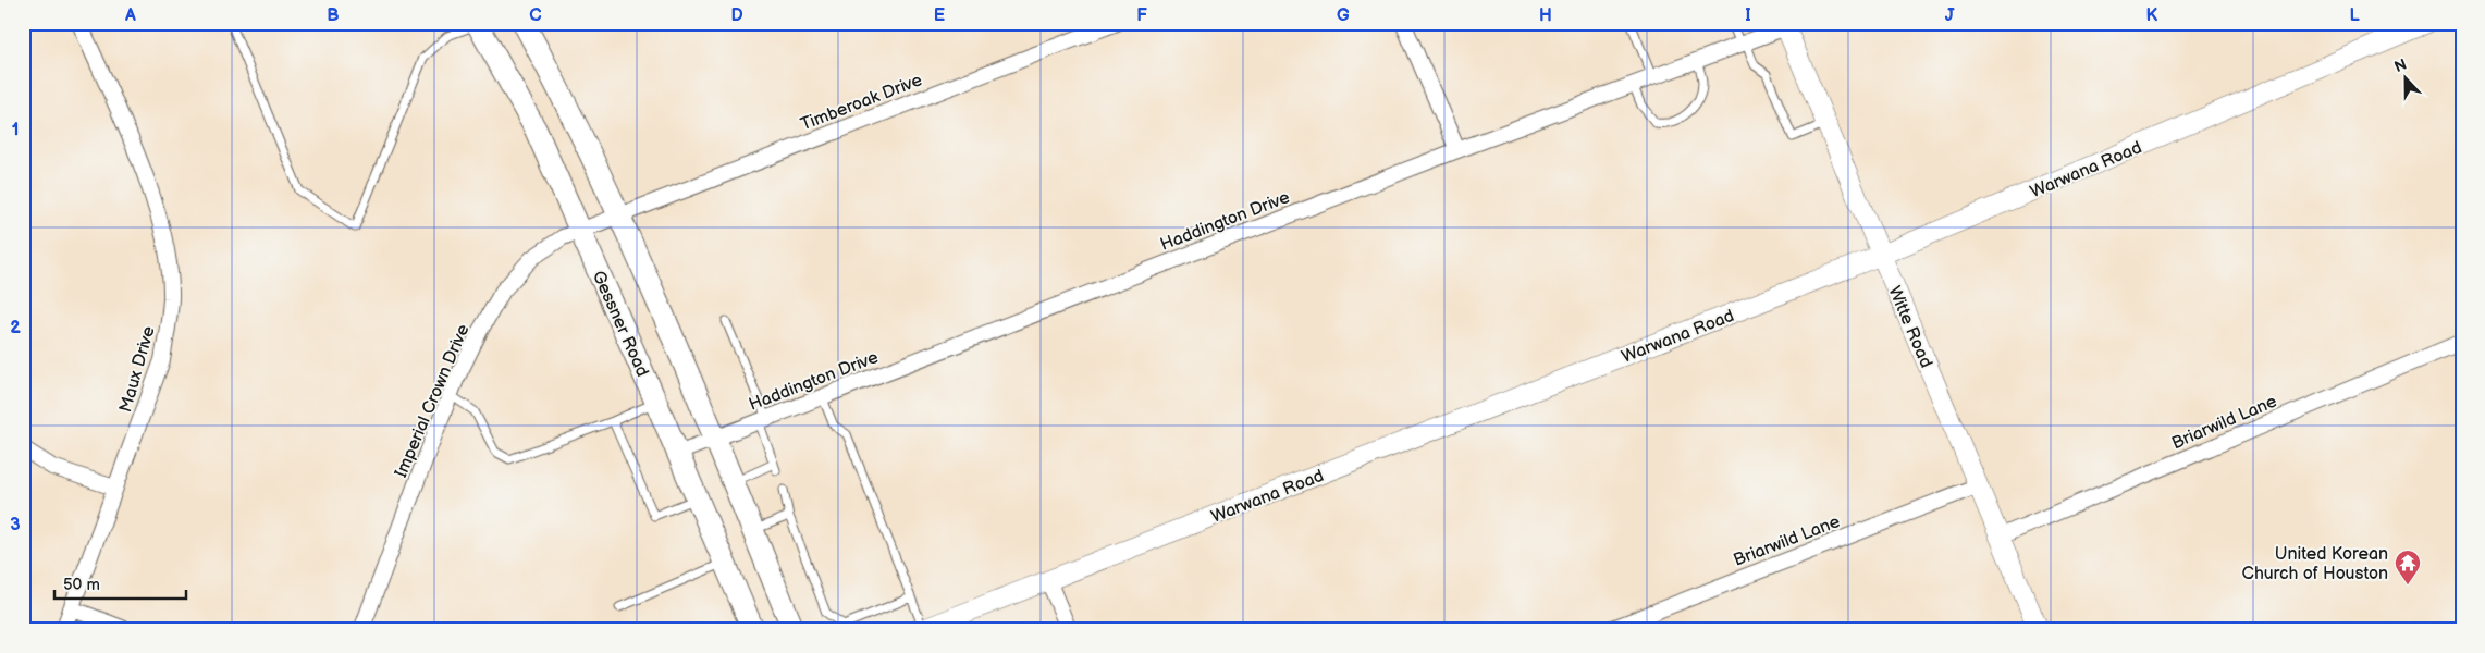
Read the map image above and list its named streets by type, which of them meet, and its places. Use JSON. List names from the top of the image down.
{
  "streets": {
    "main road": ["Gessner Road"],
    "street": [
      "Timberoak Drive",
      "Warwana Road",
      "Haddington Drive",
      "Witte Road",
      "Maux Drive",
      "Imperial Crown Drive",
      "Briarwild Lane"
    ]
  },
  "crossings": [
    ["Timberoak Drive", "Imperial Crown Drive"],
    ["Warwana Road", "Witte Road"],
    ["Haddington Drive", "Gessner Road"],
    ["Haddington Drive", "Witte Road"],
    ["Gessner Road", "Imperial Crown Drive"],
    ["Witte Road", "Briarwild Lane"]
  ],
  "places": {
    "temple": ["United Korean Church of Houston"]
  },
  "scale_bar": "50 m",
  "north": "top",
  "grid": {
    "columns": [
      "A",
      "B",
      "C",
      "D",
      "E",
      "F",
      "G",
      "H",
      "I",
      "J",
      "K",
      "L"
    ],
    "rows": ["1", "2", "3"]
  }
}
